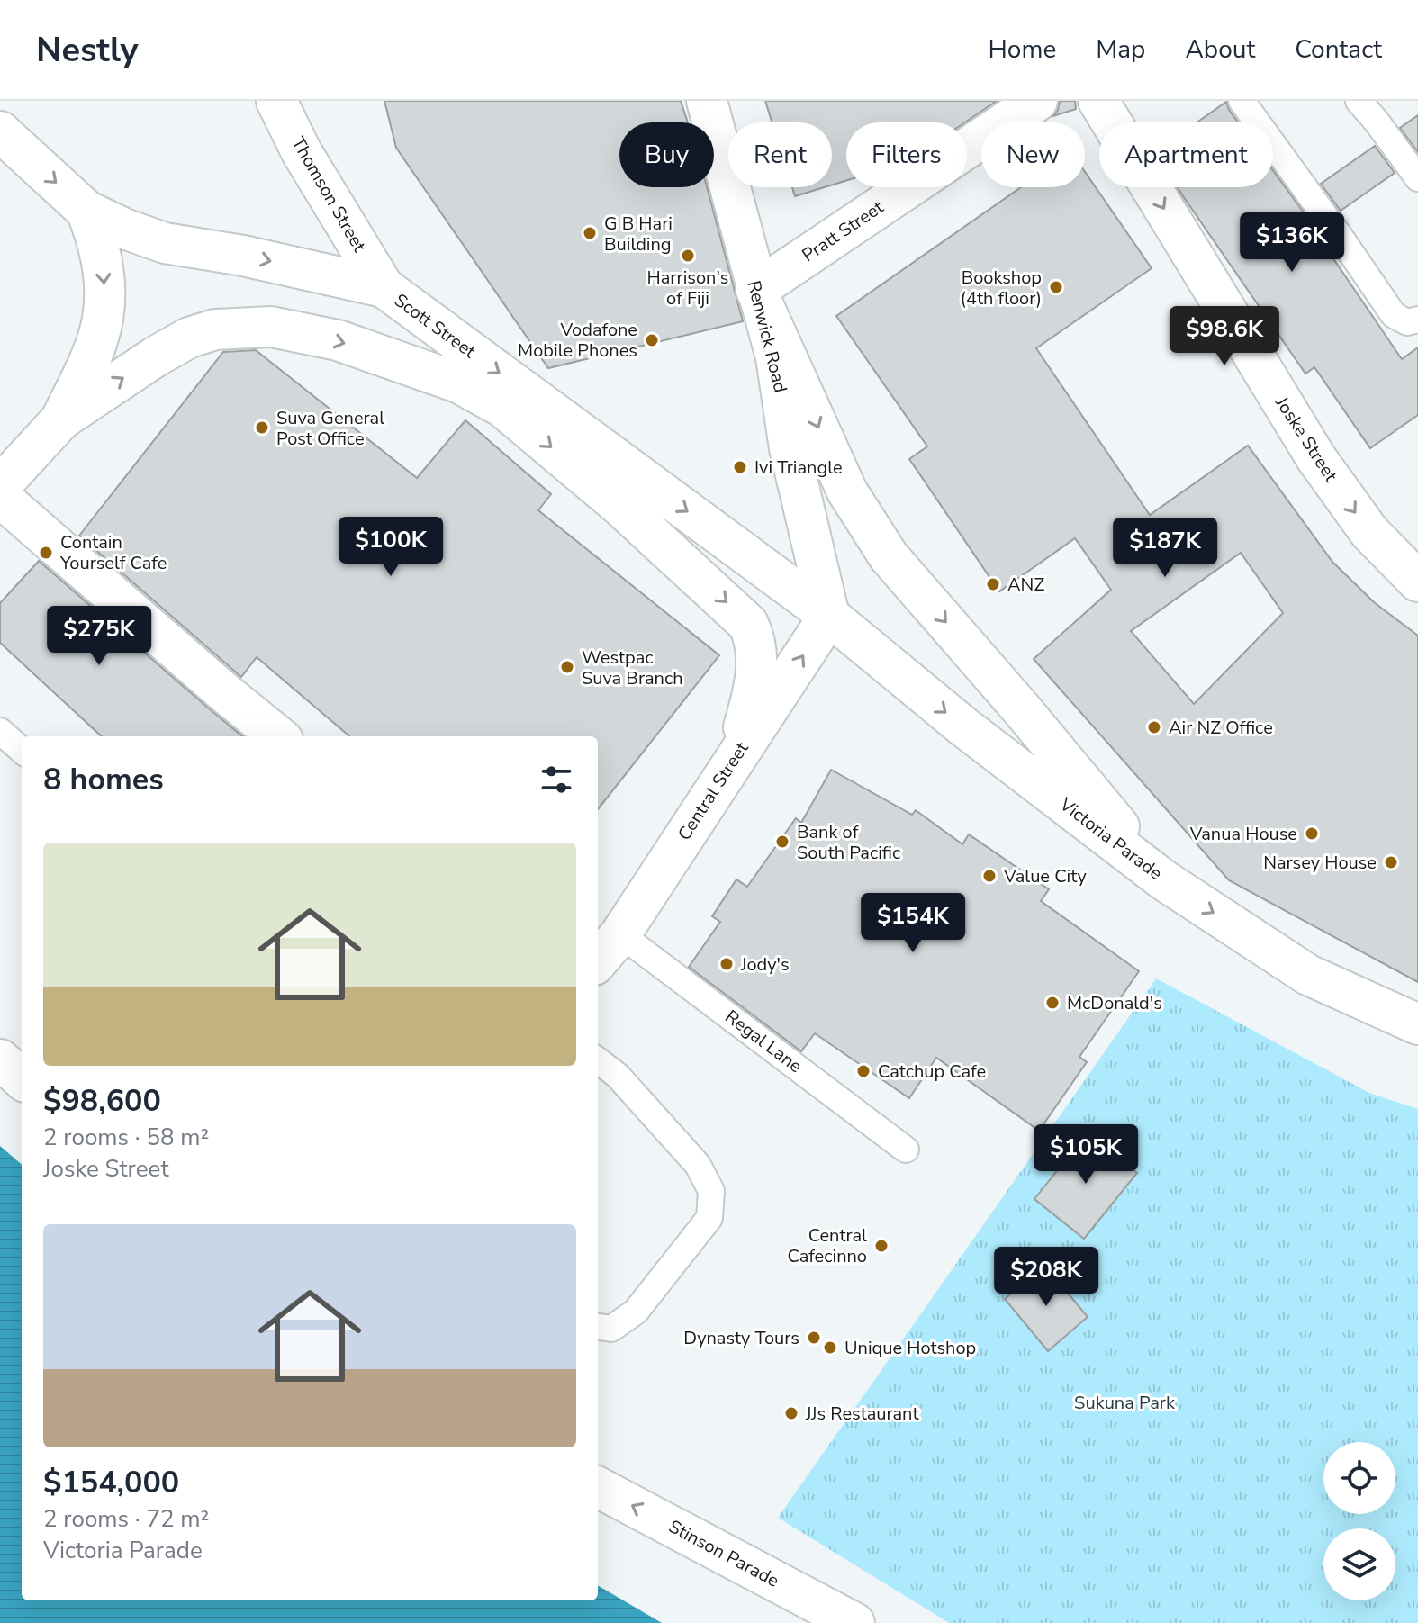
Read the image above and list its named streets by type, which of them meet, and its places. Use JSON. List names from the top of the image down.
{
  "streets": {
    "main road": [
      "Thomson Street",
      "Pratt Street",
      "Scott Street",
      "Renwick Road",
      "Joske Street",
      "Central Street",
      "Victoria Parade",
      "Stinson Parade"
    ],
    "lane": ["Regal Lane"]
  },
  "crossings": [
    ["Thomson Street", "Scott Street"],
    ["Pratt Street", "Renwick Road"],
    ["Scott Street", "Renwick Road"],
    ["Scott Street", "Central Street"],
    ["Scott Street", "Victoria Parade"],
    ["Renwick Road", "Central Street"],
    ["Renwick Road", "Victoria Parade"],
    ["Central Street", "Victoria Parade"],
    ["Central Street", "Regal Lane"]
  ],
  "one_way": [
    "Scott Street",
    "Joske Street",
    "Central Street",
    "Stinson Parade"
  ],
  "parks": ["Sukuna Park"],
  "places": [
    "G B Hari Building",
    "Harrison's of Fiji",
    "Bookshop (4th floor)",
    "Vodafone Mobile Phones",
    "Suva General Post Office",
    "Ivi Triangle",
    "Contain Yourself Cafe",
    "ANZ",
    "Westpac Suva Branch",
    "Air NZ Office",
    "Vanua House",
    "Bank of South Pacific",
    "Narsey House",
    "Value City",
    "Jody's",
    "McDonald's",
    "Catchup Cafe",
    "Central Cafecinno",
    "Dynasty Tours",
    "Unique Hotshop",
    "JJs Restaurant"
  ],
  "page": {
    "header": "Nestly",
    "nav": [
      "Home",
      "Map",
      "About",
      "Contact"
    ],
    "chip": [
      "Buy",
      "Rent",
      "Filters",
      "New",
      "Apartment"
    ],
    "price": [
      "$136K",
      "$98.6K",
      "$100K",
      "$187K",
      "$275K",
      "$154K",
      "$105K",
      "$208K"
    ],
    "heading": "8 homes",
    "list": [
      {
        "name": "$98,600",
        "note": "2 rooms · 58 m² · Joske Street"
      },
      {
        "name": "$154,000",
        "note": "2 rooms · 72 m² · Victoria Parade"
      }
    ]
  }
}
